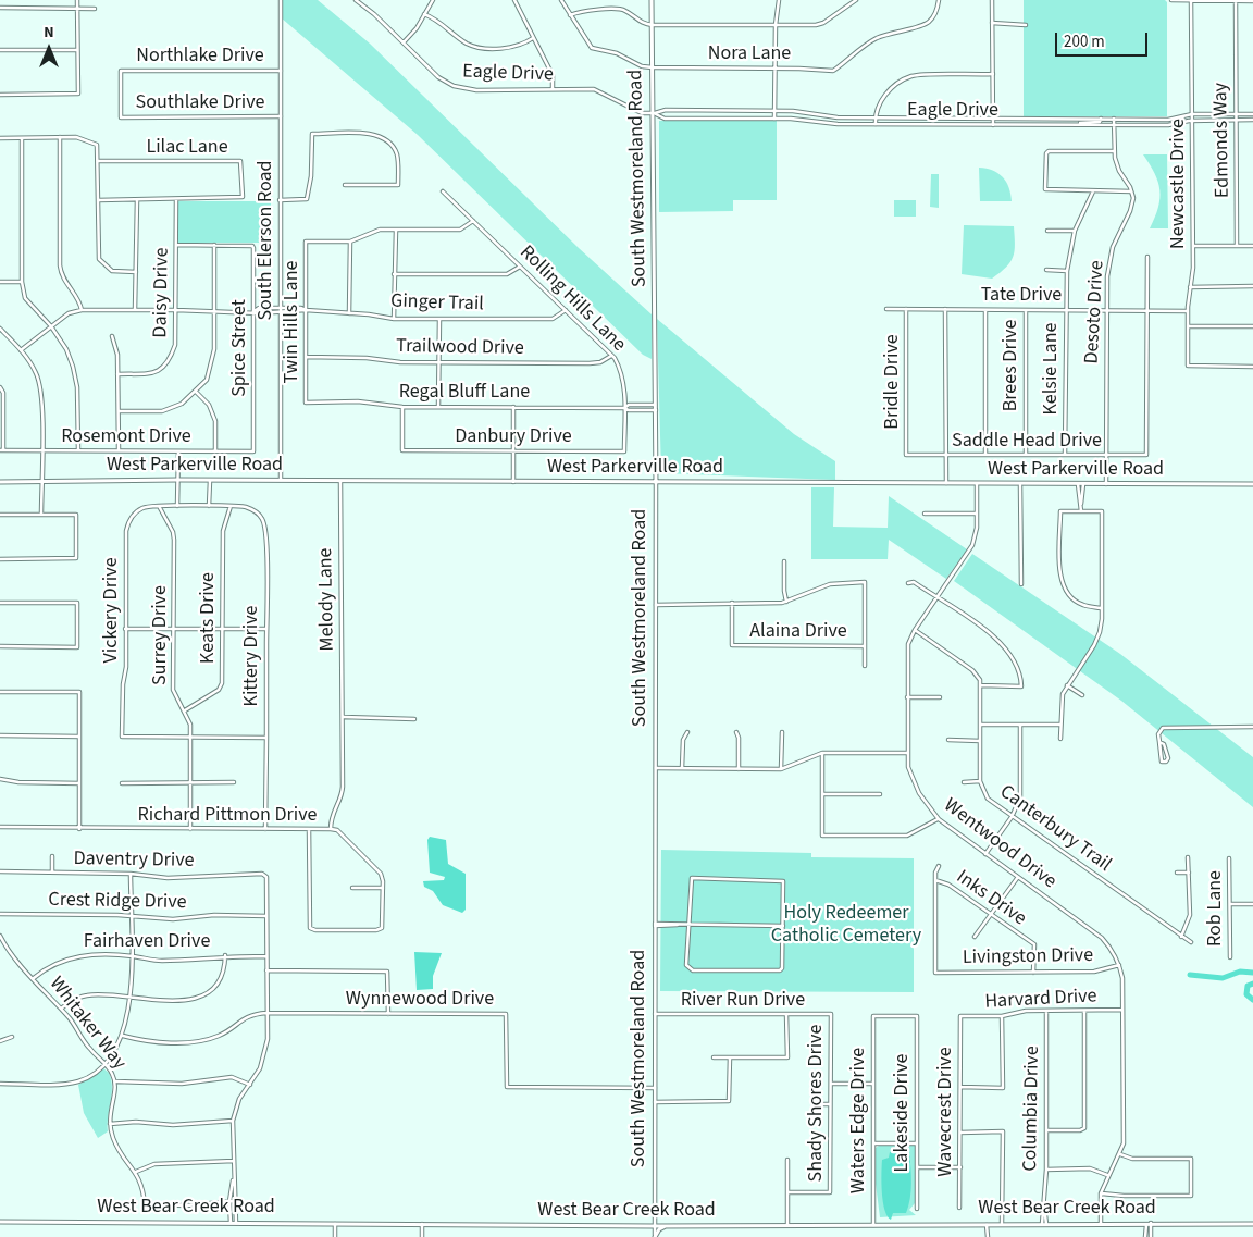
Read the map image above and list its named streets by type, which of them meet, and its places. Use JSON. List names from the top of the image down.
{
  "streets": {
    "main road": ["South Westmoreland Road", "West Parkerville Road", "West Bear Creek Road"],
    "street": [
      "Nora Lane",
      "Northlake Drive",
      "Eagle Drive",
      "Southlake Drive",
      "Edmonds Way",
      "Lilac Lane",
      "Newcastle Drive",
      "South Elerson Road",
      "Daisy Drive",
      "Tate Drive",
      "Rolling Hills Lane",
      "Ginger Trail",
      "Desoto Drive",
      "Twin Hills Lane",
      "Spice Street",
      "Trailwood Drive",
      "Brees Drive",
      "Kelsie Lane",
      "Bridle Drive",
      "Regal Bluff Lane",
      "Rosemont Drive",
      "Danbury Drive",
      "Saddle Head Drive",
      "Melody Lane",
      "Vickery Drive",
      "Keats Drive",
      "Alaina Drive",
      "Surrey Drive",
      "Kittery Drive",
      "Richard Pittmon Drive",
      "Canterbury Trail",
      "Wentwood Drive",
      "Daventry Drive",
      "Inks Drive",
      "Crest Ridge Drive",
      "Rob Lane",
      "Fairhaven Drive",
      "Livingston Drive",
      "Wynnewood Drive",
      "Harvard Drive",
      "River Run Drive",
      "Whitaker Way",
      "Shady Shores Drive",
      "Columbia Drive",
      "Wavecrest Drive",
      "Lakeside Drive",
      "Waters Edge Drive"
    ]
  },
  "crossings": [
    ["Nora Lane", "South Westmoreland Road"],
    ["Northlake Drive", "Southlake Drive"],
    ["Northlake Drive", "South Elerson Road"],
    ["Eagle Drive", "Edmonds Way"],
    ["Eagle Drive", "South Westmoreland Road"],
    ["Eagle Drive", "Newcastle Drive"],
    ["Southlake Drive", "South Elerson Road"],
    ["Lilac Lane", "Daisy Drive"],
    ["South Westmoreland Road", "Regal Bluff Lane"],
    ["South Westmoreland Road", "West Parkerville Road"],
    ["South Westmoreland Road", "Wynnewood Drive"],
    ["South Westmoreland Road", "River Run Drive"],
    ["South Westmoreland Road", "West Bear Creek Road"],
    ["Newcastle Drive", "Tate Drive"],
    ["South Elerson Road", "Ginger Trail"],
    ["South Elerson Road", "West Parkerville Road"],
    ["Daisy Drive", "Ginger Trail"],
    ["Tate Drive", "Desoto Drive"],
    ["Tate Drive", "Brees Drive"],
    ["Tate Drive", "Kelsie Lane"],
    ["Tate Drive", "Bridle Drive"],
    ["Tate Drive", "Saddle Head Drive"],
    ["Rolling Hills Lane", "Ginger Trail"],
    ["Rolling Hills Lane", "Trailwood Drive"],
    ["Rolling Hills Lane", "Regal Bluff Lane"],
    ["Rolling Hills Lane", "Danbury Drive"],
    ["Ginger Trail", "Twin Hills Lane"],
    ["Ginger Trail", "Spice Street"],
    ["Desoto Drive", "Saddle Head Drive"],
    ["Desoto Drive", "West Parkerville Road"],
    ["Twin Hills Lane", "Trailwood Drive"],
    ["Twin Hills Lane", "Regal Bluff Lane"],
    ["Spice Street", "Rosemont Drive"],
    ["Brees Drive", "Saddle Head Drive"],
    ["Kelsie Lane", "Saddle Head Drive"],
    ["Bridle Drive", "Saddle Head Drive"],
    ["Regal Bluff Lane", "Danbury Drive"],
    ["West Parkerville Road", "Melody Lane"],
    ["West Parkerville Road", "Wentwood Drive"],
    ["Melody Lane", "Richard Pittmon Drive"],
    ["Vickery Drive", "Surrey Drive"],
    ["Vickery Drive", "Kittery Drive"],
    ["Keats Drive", "Surrey Drive"],
    ["Keats Drive", "Kittery Drive"],
    ["Surrey Drive", "Kittery Drive"],
    ["Surrey Drive", "Richard Pittmon Drive"],
    ["Kittery Drive", "Richard Pittmon Drive"],
    ["Wentwood Drive", "Livingston Drive"],
    ["Wentwood Drive", "Harvard Drive"],
    ["Daventry Drive", "Crest Ridge Drive"],
    ["Inks Drive", "Livingston Drive"],
    ["Fairhaven Drive", "Whitaker Way"],
    ["Harvard Drive", "Columbia Drive"],
    ["Harvard Drive", "Wavecrest Drive"],
    ["River Run Drive", "Shady Shores Drive"],
    ["Columbia Drive", "West Bear Creek Road"],
    ["Lakeside Drive", "Waters Edge Drive"],
    ["Waters Edge Drive", "West Bear Creek Road"]
  ],
  "parks": ["Holy Redeemer Catholic Cemetery"],
  "scale_bar": "200 m",
  "north": "top"
}
